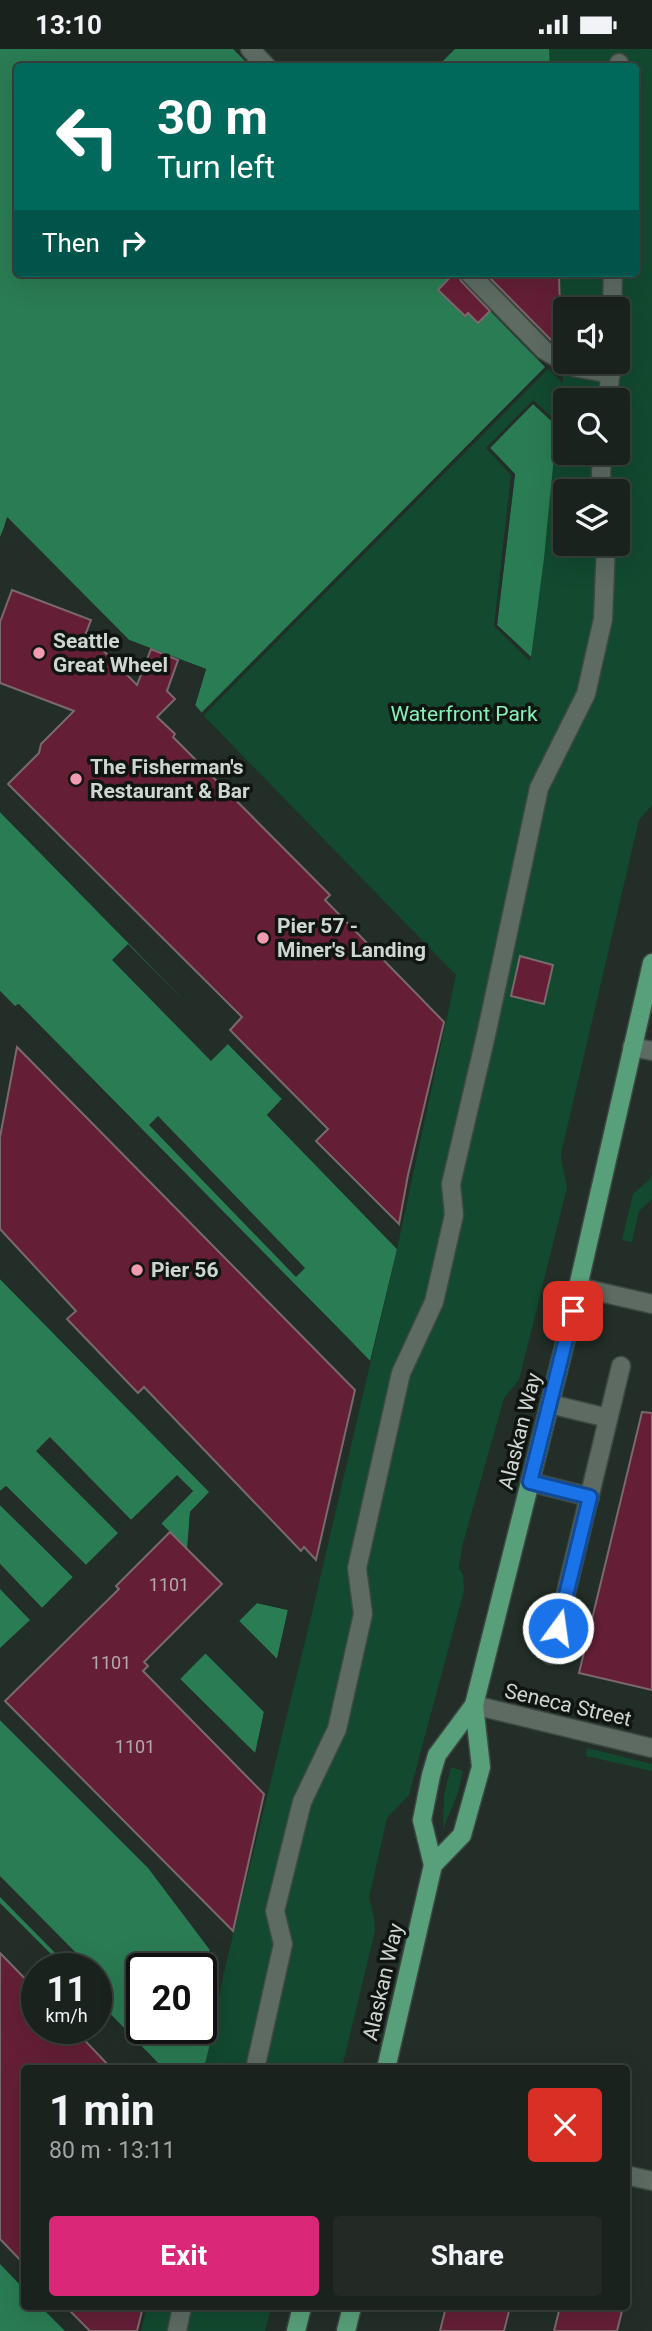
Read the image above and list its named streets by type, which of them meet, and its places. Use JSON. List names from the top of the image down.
{
  "streets": {
    "main road": ["Alaskan Way"],
    "street": ["Seneca Street"]
  },
  "crossings": [
    ["Alaskan Way", "Seneca Street"]
  ],
  "parks": ["Waterfront Park"],
  "places": [
    "Seattle Great Wheel",
    "The Fisherman's Restaurant & Bar",
    "Pier 57 - Miner's Landing",
    "Pier 56"
  ],
  "house_numbers": ["1101", "1101", "1101"],
  "page": {
    "status": "13:10",
    "turn": ["30 m", "Turn left"],
    "then": "Then",
    "speed": "11 km/h",
    "limit": "20",
    "heading": ["1 min", "80 m · 13:11"],
    "buttons": ["Exit", "Share"]
  }
}
